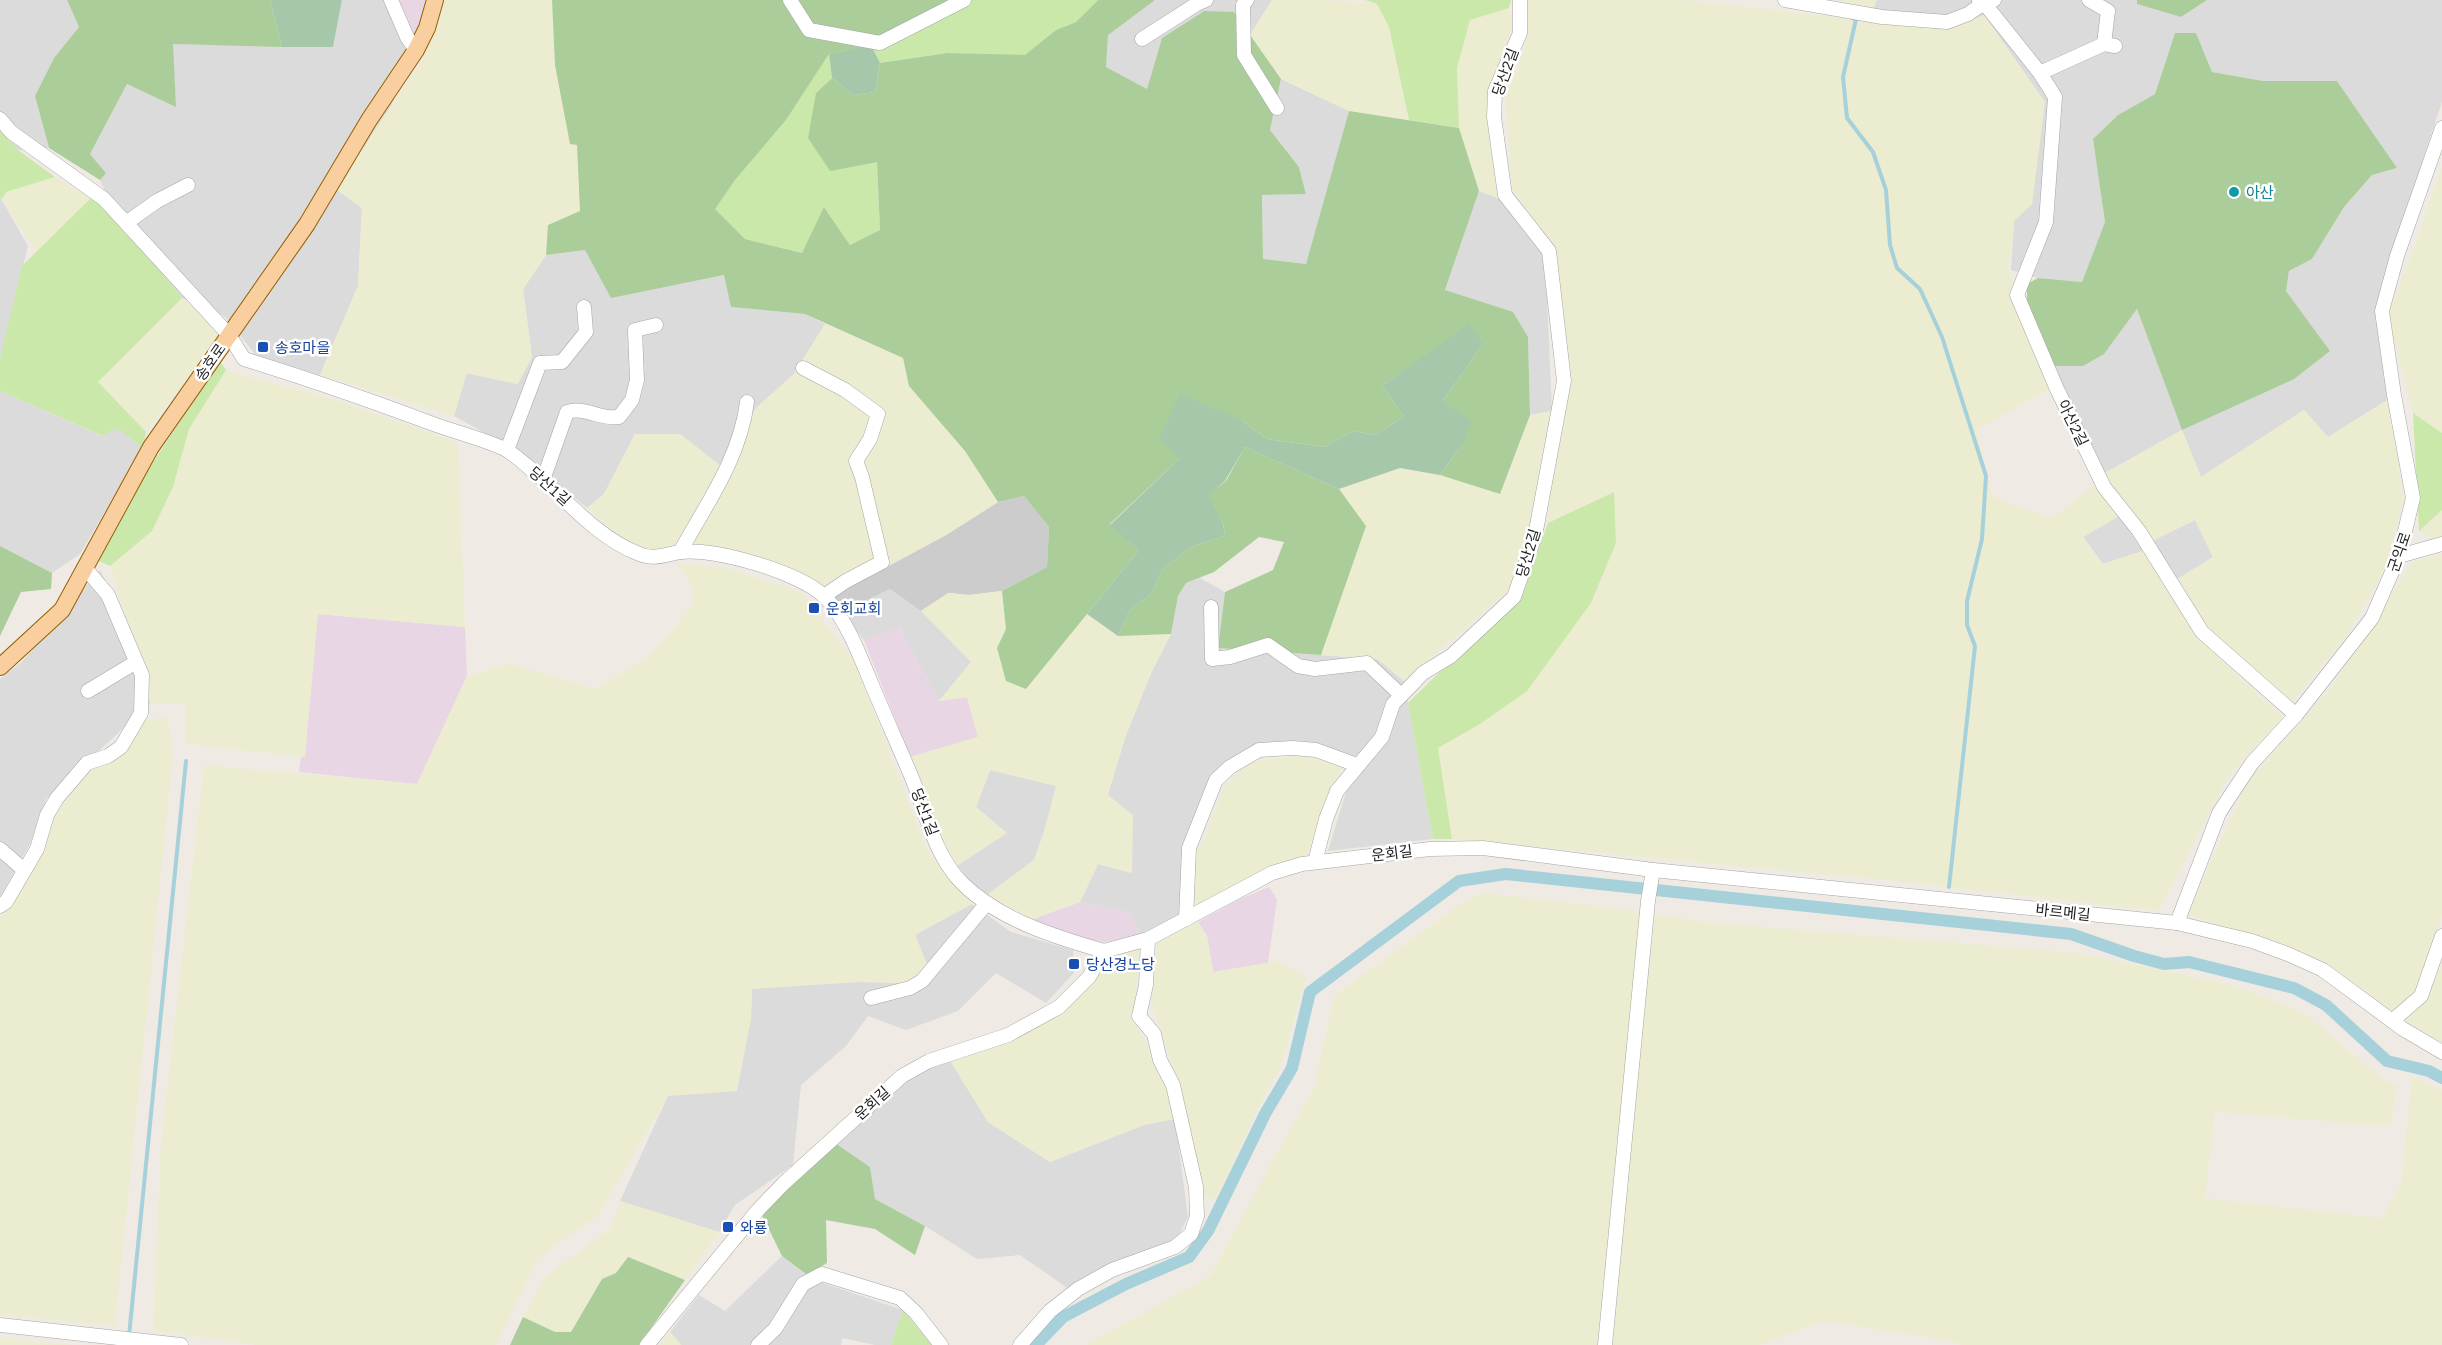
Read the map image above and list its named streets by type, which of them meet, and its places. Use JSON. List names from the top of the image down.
{
  "streets": {
    "main road": ["송호로"],
    "street": [
      "당산2길",
      "아산2길",
      "당산1길",
      "군익로",
      "운회길",
      "바르메길"
    ]
  },
  "crossings": [
    ["당산2길", "운회길"],
    ["송호로", "당산1길"],
    ["아산2길", "군익로"],
    ["당산1길", "운회길"],
    ["군익로", "바르메길"],
    ["운회길", "바르메길"]
  ],
  "places": {
    "other": ["아산"],
    "transit": [
      "송호마을",
      "운회교회",
      "당산경노당",
      "와룡"
    ]
  }
}
